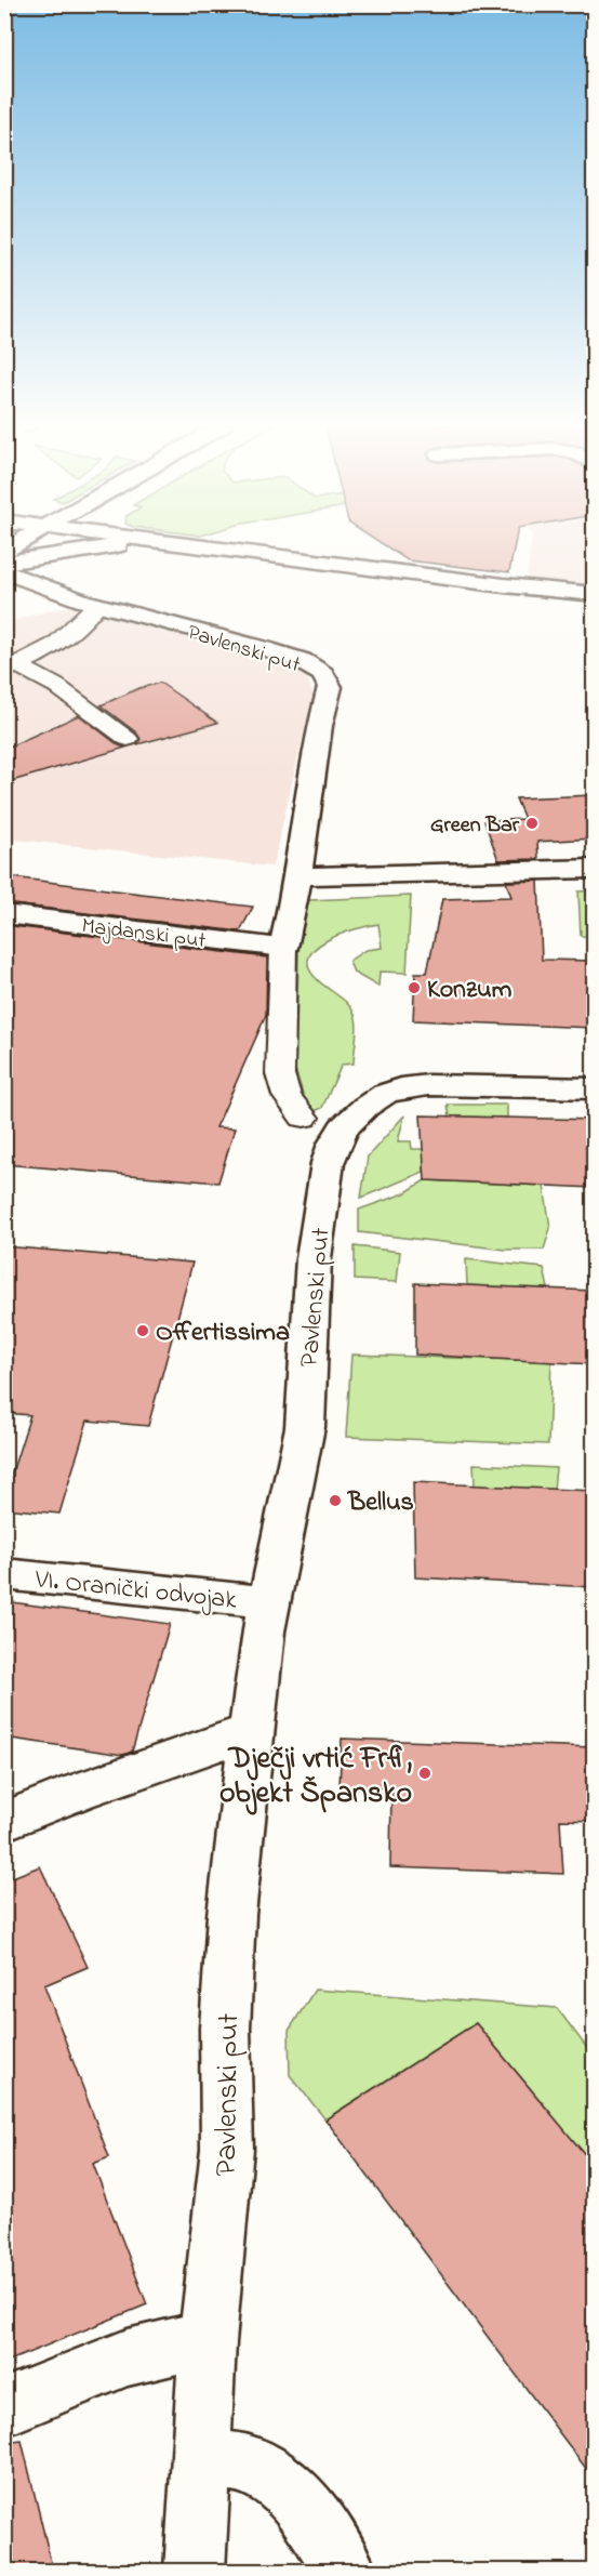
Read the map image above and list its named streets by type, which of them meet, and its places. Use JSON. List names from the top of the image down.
{
  "streets": {
    "street": ["Pavlenski put", "Majdanski put", "VI. Oranički odvojak"]
  },
  "crossings": [
    ["Pavlenski put", "Majdanski put"],
    ["Pavlenski put", "VI. Oranički odvojak"]
  ],
  "places": [
    "Green Bar",
    "Konzum",
    "Offertissima",
    "Bellus",
    "Dječji vrtić Frfi, objekt Špansko"
  ]
}
